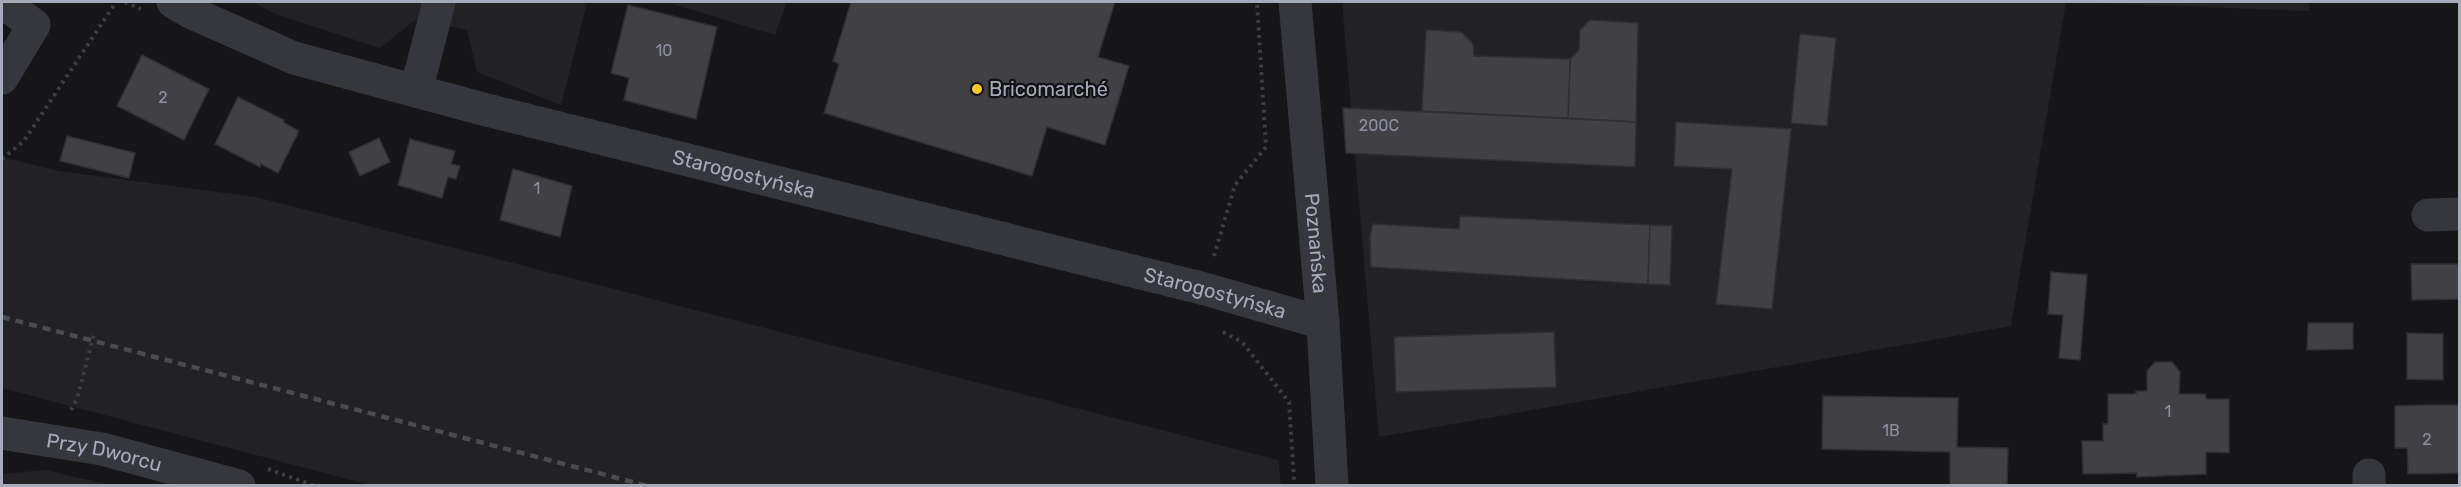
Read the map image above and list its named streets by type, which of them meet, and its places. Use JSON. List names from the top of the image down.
{
  "streets": {
    "street": ["Starogostyńska", "Poznańska", "Przy Dworcu"]
  },
  "crossings": [
    ["Starogostyńska", "Poznańska"]
  ],
  "places": ["Bricomarché"],
  "house_numbers": [
    "10",
    "2",
    "200C",
    "1",
    "1",
    "1B",
    "2"
  ]
}
